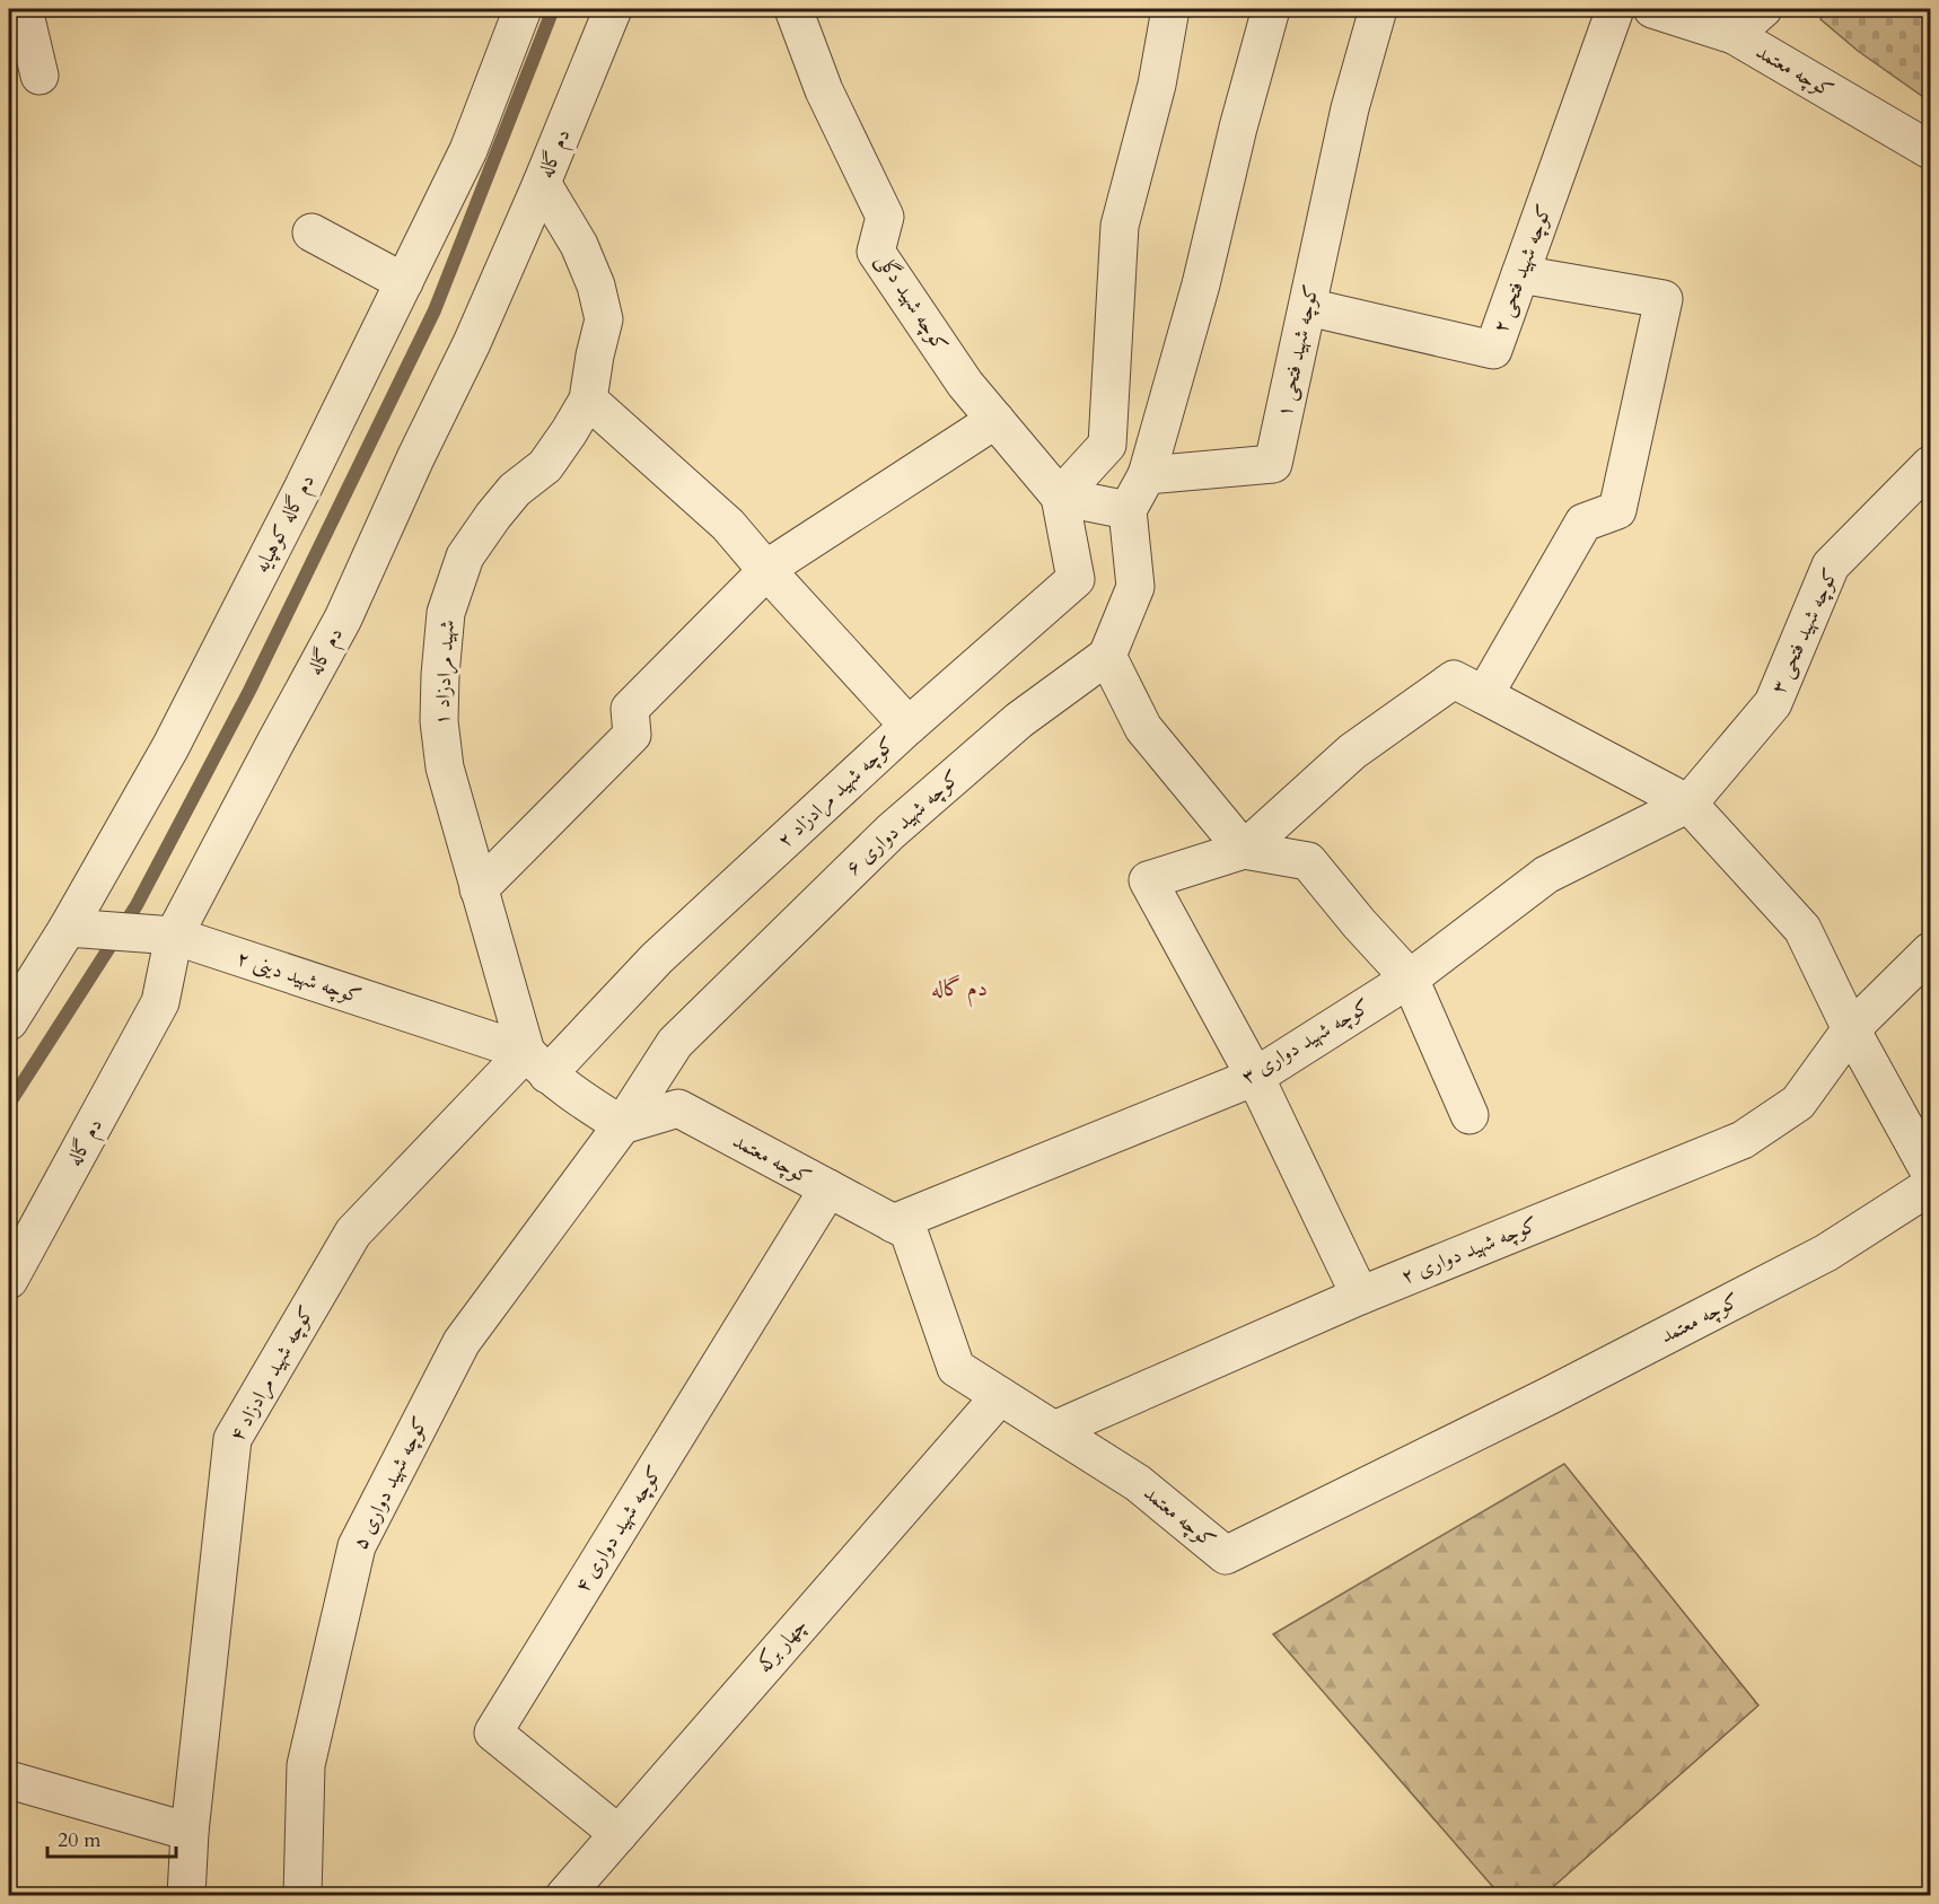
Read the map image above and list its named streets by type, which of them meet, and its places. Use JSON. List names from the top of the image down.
{
  "streets": {
    "street": [
      "کوچه معتمد",
      "دم گاله",
      "کوچه شهید فتحی ۲",
      "کوچه شهید دگلی",
      "کوچه شهید فتحی ۱",
      "دم گاله کوهپایه",
      "کوچه شهید فتحی ۳",
      "شهید مرادزاد ۱",
      "کوچه شهید مرادزاد ۲",
      "کوچه شهید دواری ۶",
      "کوچه شهید دینی ۲",
      "کوچه شهید دواری ۳",
      "کوچه شهید دواری ۲",
      "کوچه شهید مرادزاد ۴",
      "کوچه شهید دواری ۵",
      "کوچه شهید دواری ۴",
      "چهار برکه"
    ]
  },
  "crossings": [
    ["کوچه معتمد", "کوچه شهید دواری ۶"],
    ["کوچه معتمد", "کوچه شهید دینی ۲"],
    ["کوچه معتمد", "کوچه شهید دواری ۳"],
    ["کوچه معتمد", "کوچه شهید دواری ۲"],
    ["کوچه معتمد", "کوچه شهید دواری ۵"],
    ["کوچه معتمد", "کوچه شهید دواری ۴"],
    ["کوچه معتمد", "چهار برکه"],
    ["دم گاله", "شهید مرادزاد ۱"],
    ["دم گاله", "کوچه شهید دینی ۲"],
    ["کوچه شهید فتحی ۲", "کوچه شهید فتحی ۱"],
    ["کوچه شهید دگلی", "کوچه شهید مرادزاد ۲"],
    ["دم گاله کوهپایه", "کوچه شهید دینی ۲"],
    ["کوچه شهید فتحی ۳", "کوچه شهید دواری ۳"],
    ["شهید مرادزاد ۱", "کوچه شهید مرادزاد ۲"],
    ["شهید مرادزاد ۱", "کوچه شهید دینی ۲"],
    ["شهید مرادزاد ۱", "کوچه شهید مرادزاد ۴"],
    ["کوچه شهید مرادزاد ۲", "کوچه شهید دینی ۲"],
    ["کوچه شهید مرادزاد ۲", "کوچه شهید مرادزاد ۴"],
    ["کوچه شهید دواری ۶", "کوچه شهید دینی ۲"],
    ["کوچه شهید دواری ۶", "کوچه شهید دواری ۵"],
    ["کوچه شهید دینی ۲", "کوچه شهید مرادزاد ۴"],
    ["کوچه شهید دینی ۲", "کوچه شهید دواری ۵"],
    ["کوچه شهید دواری ۴", "چهار برکه"]
  ],
  "districts": ["دم گاله"],
  "scale_bar": "20 m"
}
